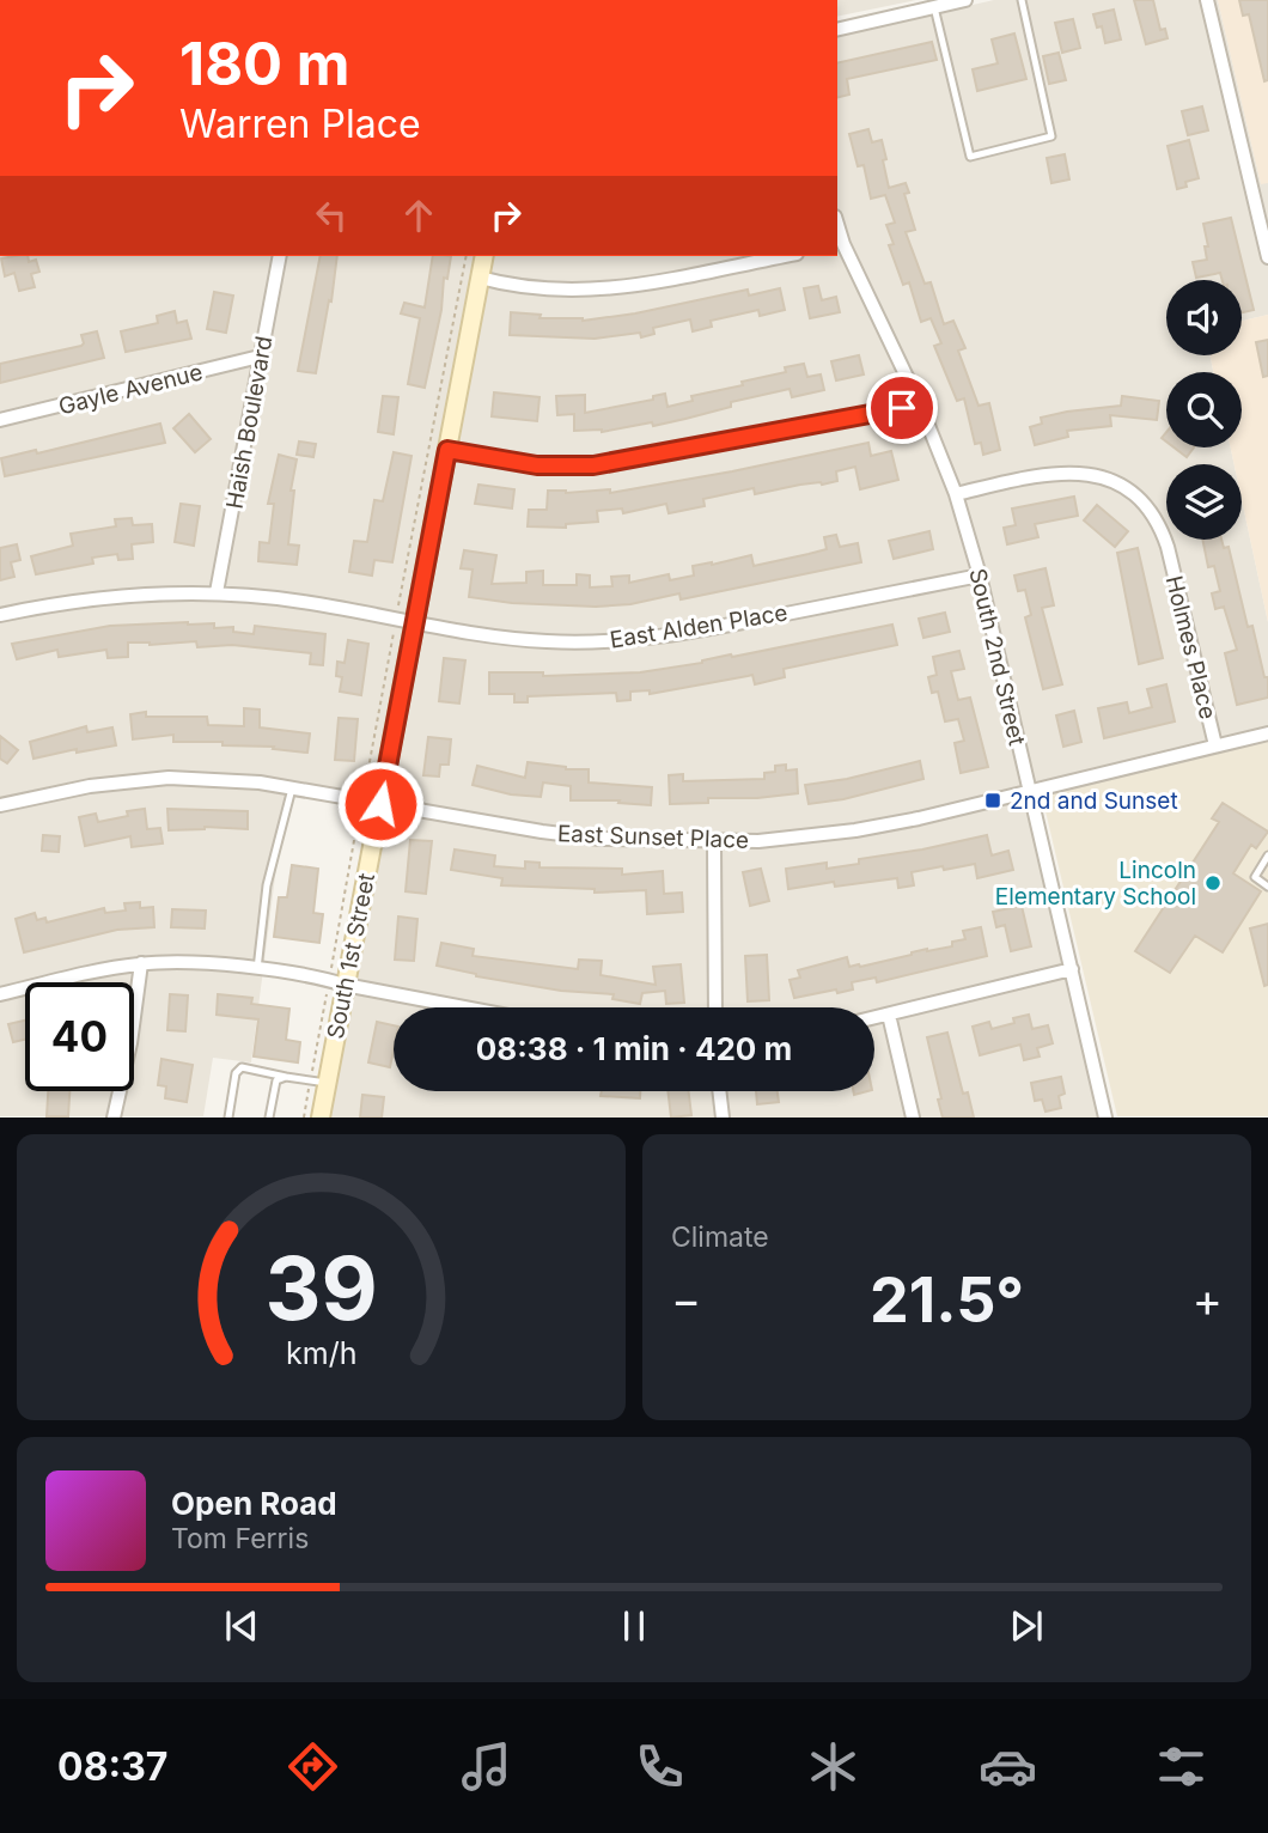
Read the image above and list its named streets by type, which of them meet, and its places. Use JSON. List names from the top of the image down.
{
  "streets": {
    "street": [
      "Gayle Avenue",
      "Haish Boulevard",
      "East Alden Place",
      "Holmes Place",
      "South 2nd Street",
      "East Sunset Place",
      "South 1st Street"
    ]
  },
  "crossings": [
    ["Gayle Avenue", "Haish Boulevard"],
    ["Haish Boulevard", "East Alden Place"],
    ["East Alden Place", "South 2nd Street"],
    ["East Alden Place", "South 1st Street"],
    ["Holmes Place", "South 2nd Street"],
    ["Holmes Place", "East Sunset Place"],
    ["South 2nd Street", "East Sunset Place"],
    ["East Sunset Place", "South 1st Street"]
  ],
  "places": {
    "transit": ["2nd and Sunset"],
    "other": ["Lincoln Elementary School"]
  },
  "page": {
    "turn": ["180 m", "Warren Place"],
    "limit": "40",
    "trip": "08:38 · 1 min · 420 m",
    "tile": "Climate",
    "heat": ["−", "21.5°", "+"],
    "song": ["Open Road", "Tom Ferris"],
    "tabs": "08:37",
    "gauge": ["39", "km/h"]
  }
}
